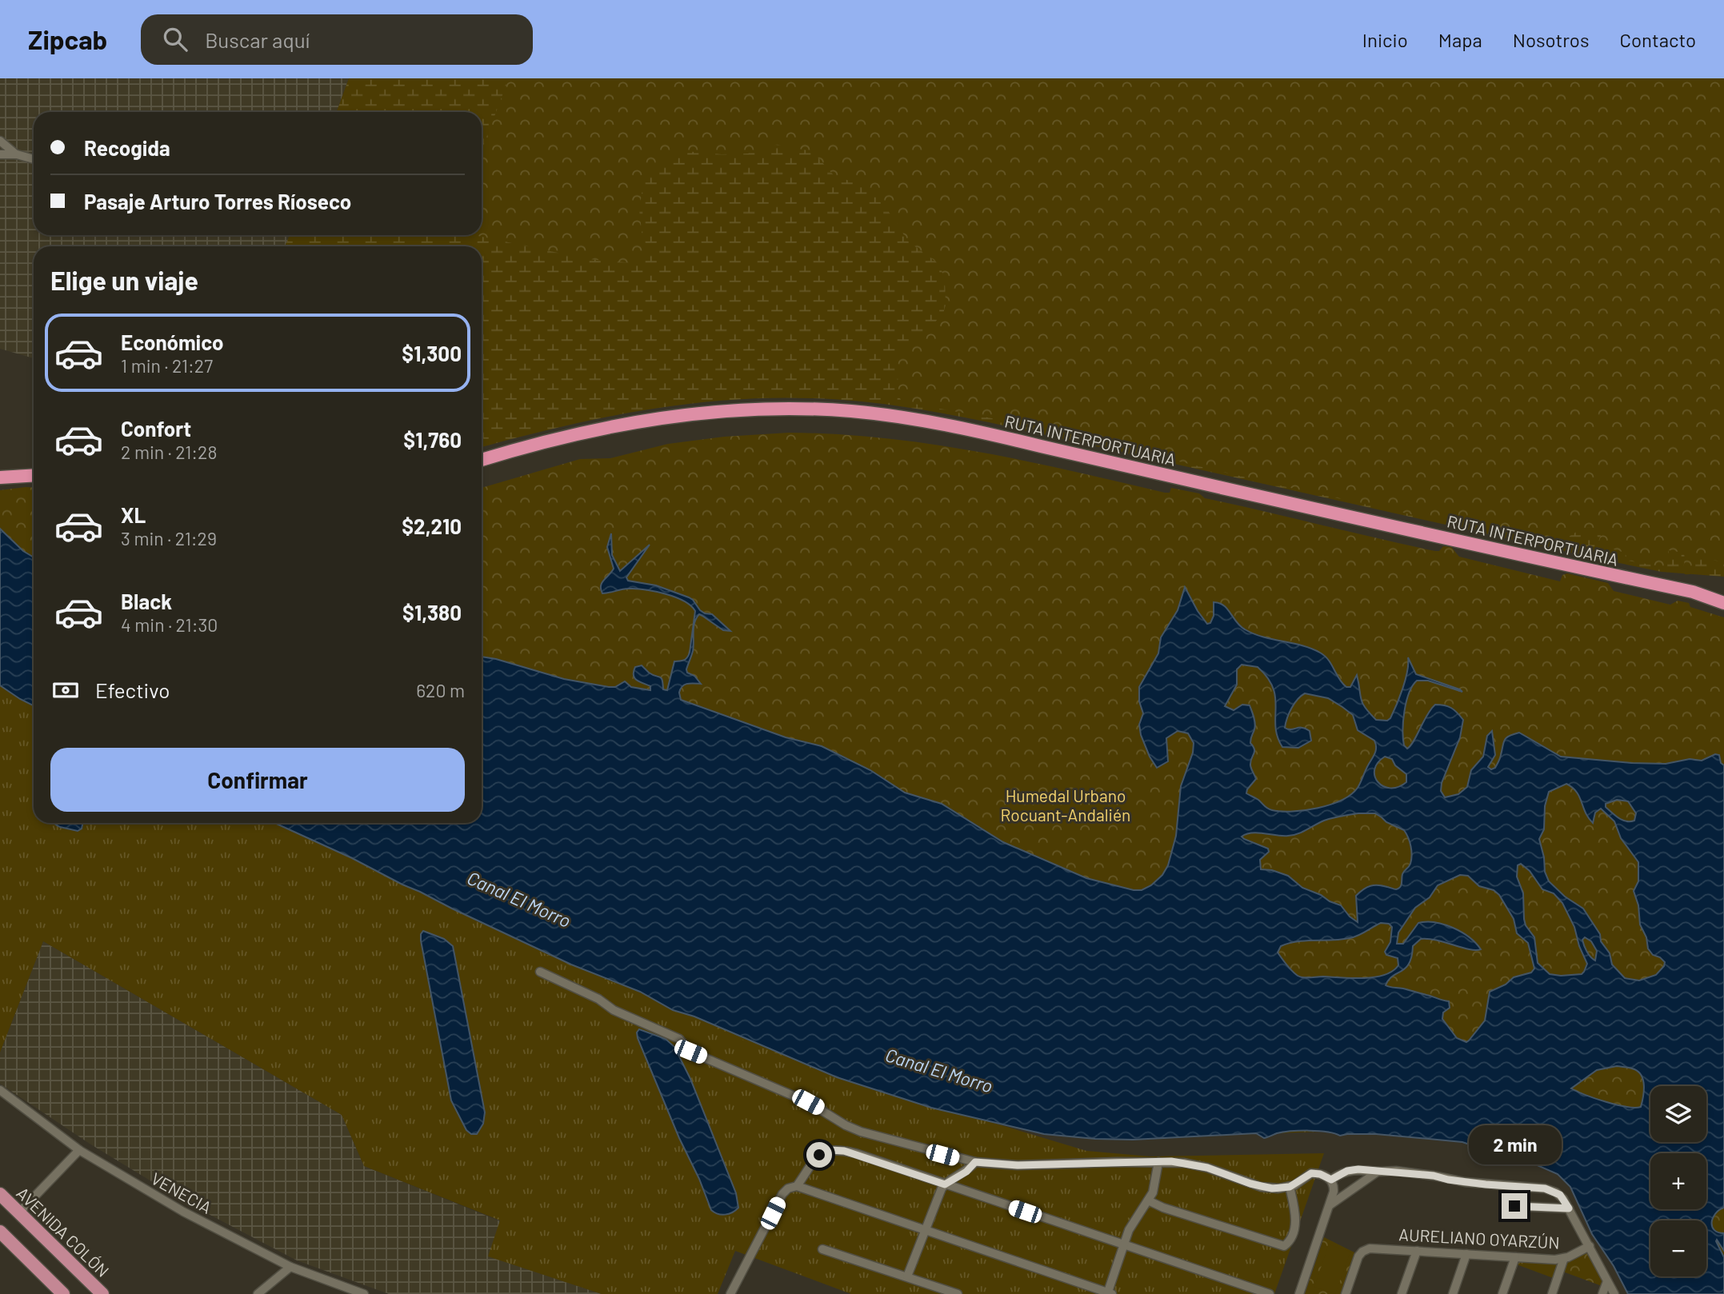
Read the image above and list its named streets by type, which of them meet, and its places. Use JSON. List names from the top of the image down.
{
  "streets": {
    "highway": ["RUTA INTERPORTUARIA"],
    "main road": ["AVENIDA COLÓN"],
    "street": ["VENECIA", "AURELIANO OYARZÚN"]
  },
  "water": ["Canal El Morro"],
  "parks": ["Humedal Urbano Rocuant-Andalién"],
  "page": {
    "header": "Zipcab",
    "search": "Buscar aquí",
    "nav": [
      "Inicio",
      "Mapa",
      "Nosotros",
      "Contacto"
    ],
    "banner": ["Recogida", "Pasaje Arturo Torres Ríoseco"],
    "heading": "Elige un viaje",
    "list": [
      {
        "name": "Económico",
        "note": "1 min · 21:27",
        "value": "$1,300"
      },
      {
        "name": "Confort",
        "note": "2 min · 21:28",
        "value": "$1,760"
      },
      {
        "name": "XL",
        "note": "3 min · 21:29",
        "value": "$2,210"
      },
      {
        "name": "Black",
        "note": "4 min · 21:30",
        "value": "$1,380"
      }
    ],
    "pay": ["Efectivo", "620 m"],
    "buttons": "Confirmar",
    "map_buttons": ["+", "−"],
    "bubble": "2 min"
  }
}
